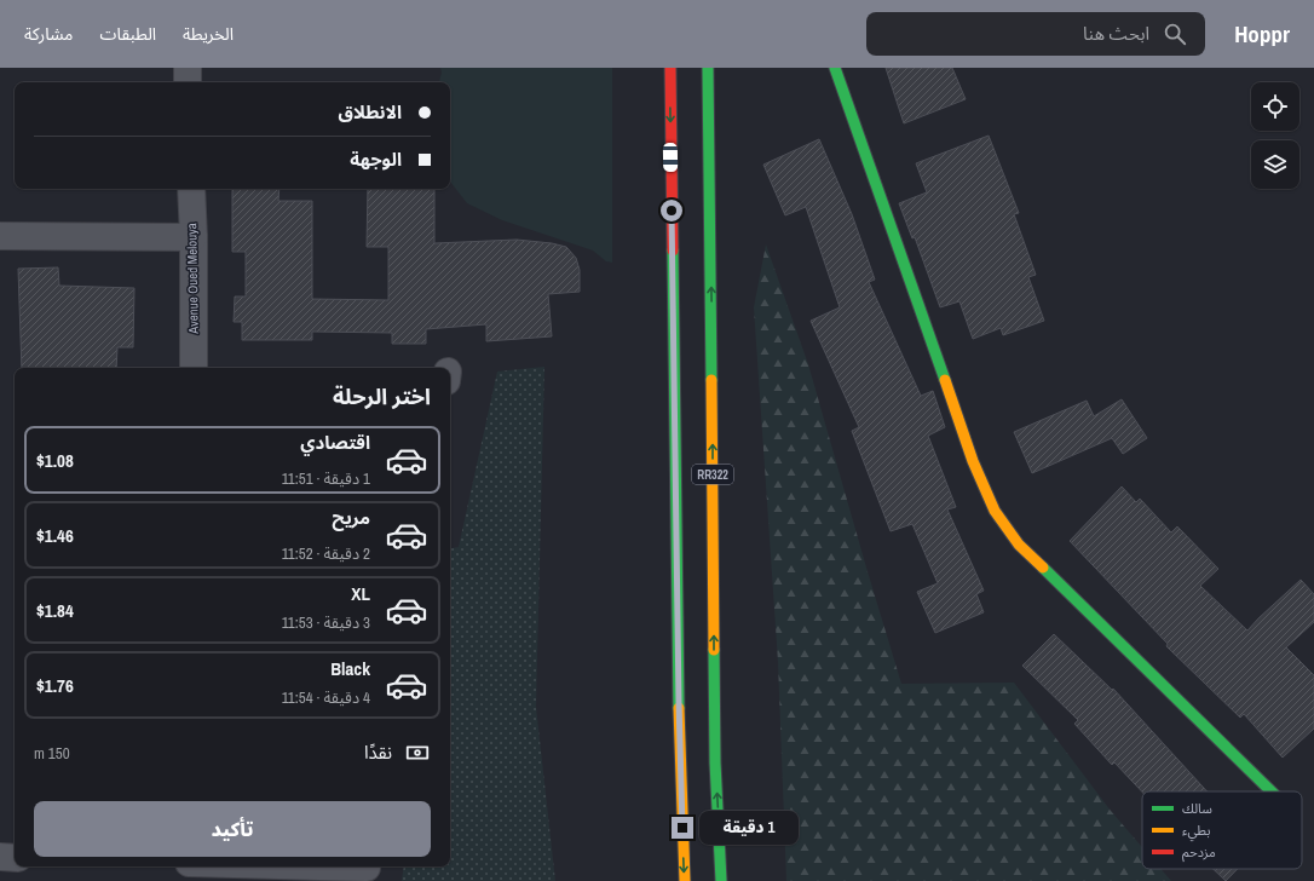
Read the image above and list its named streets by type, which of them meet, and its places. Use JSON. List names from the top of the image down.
{
  "streets": {
    "main road": ["RR322"],
    "street": ["Avenue Oued Melouya"]
  },
  "legend": ["سالك", "بطيء", "مزدحم"],
  "page": {
    "header": "Hoppr",
    "search": "ابحث هنا",
    "nav": ["الخريطة", "الطبقات", "مشاركة"],
    "banner": ["الانطلاق", "الوجهة"],
    "heading": "اختر الرحلة",
    "list": [
      {
        "name": "اقتصادي",
        "note": "1 دقيقة · 11:51",
        "value": "$1.08"
      },
      {
        "name": "مريح",
        "note": "2 دقيقة · 11:52",
        "value": "$1.46"
      },
      {
        "name": "XL",
        "note": "3 دقيقة · 11:53",
        "value": "$1.84"
      },
      {
        "name": "Black",
        "note": "4 دقيقة · 11:54",
        "value": "$1.76"
      }
    ],
    "pay": ["نقدًا", "150 m"],
    "buttons": "تأكيد",
    "bubble": "1 دقيقة"
  }
}
